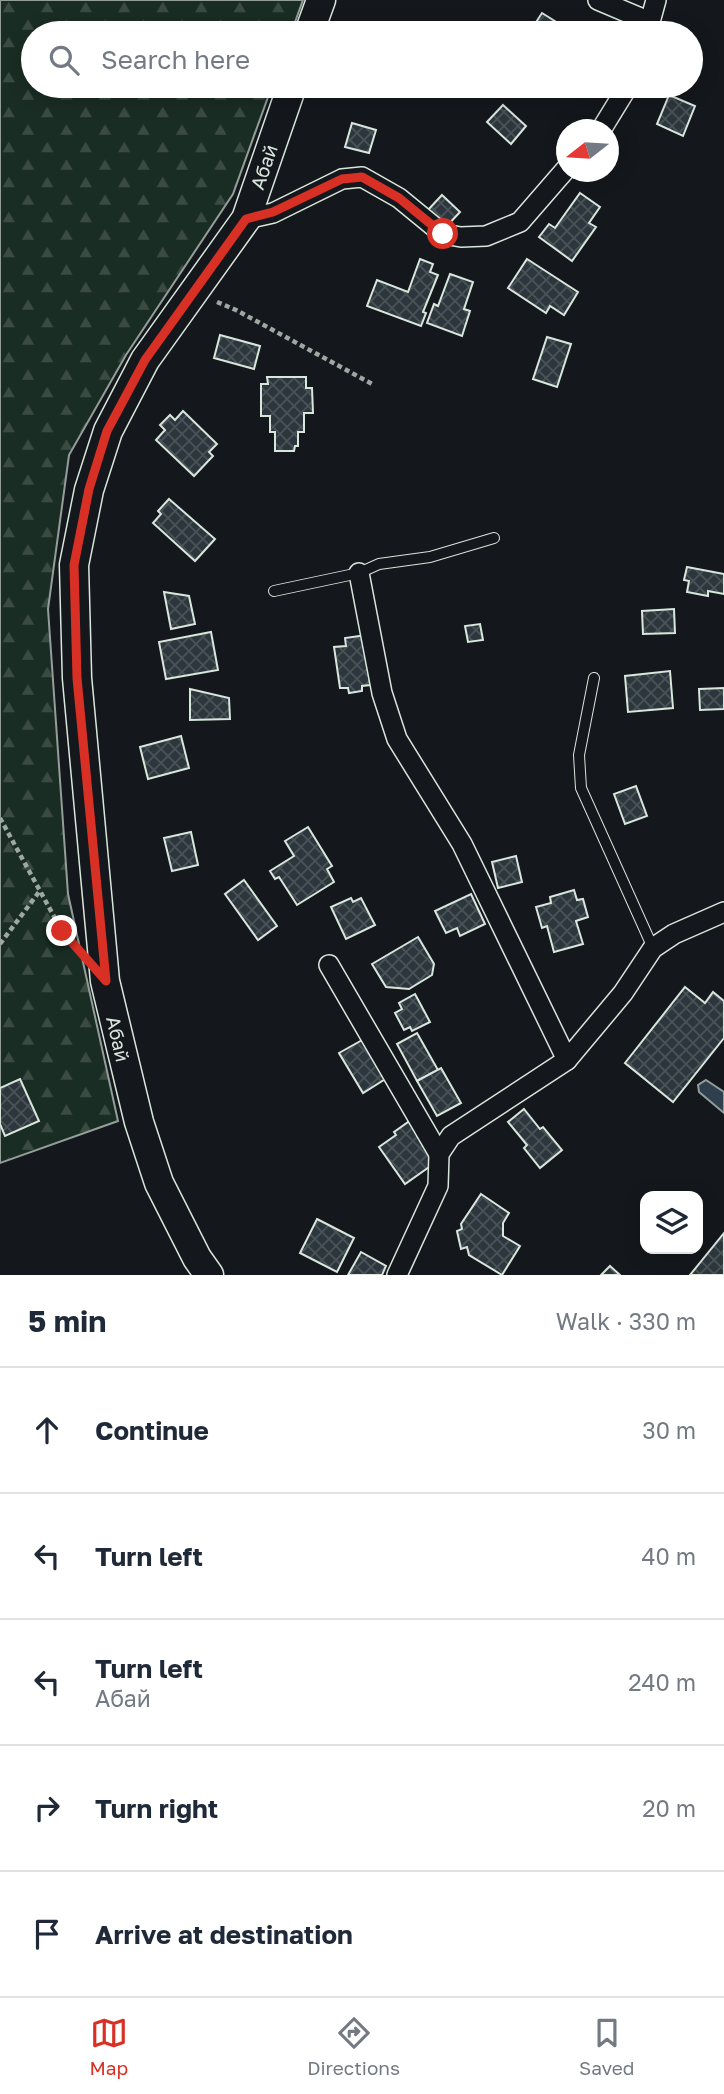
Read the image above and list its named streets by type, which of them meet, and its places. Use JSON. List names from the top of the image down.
{
  "streets": {
    "street": ["Абай"]
  },
  "north": "left",
  "page": {
    "search": "Search here",
    "heading": ["5 min", "Walk · 330 m"],
    "list": [
      ["Continue", "30 m"],
      ["Turn left", "40 m"],
      ["Turn left", "Абай", "240 m"],
      ["Turn right", "20 m"],
      "Arrive at destination"
    ],
    "nav": ["Map", "Directions", "Saved"]
  }
}
